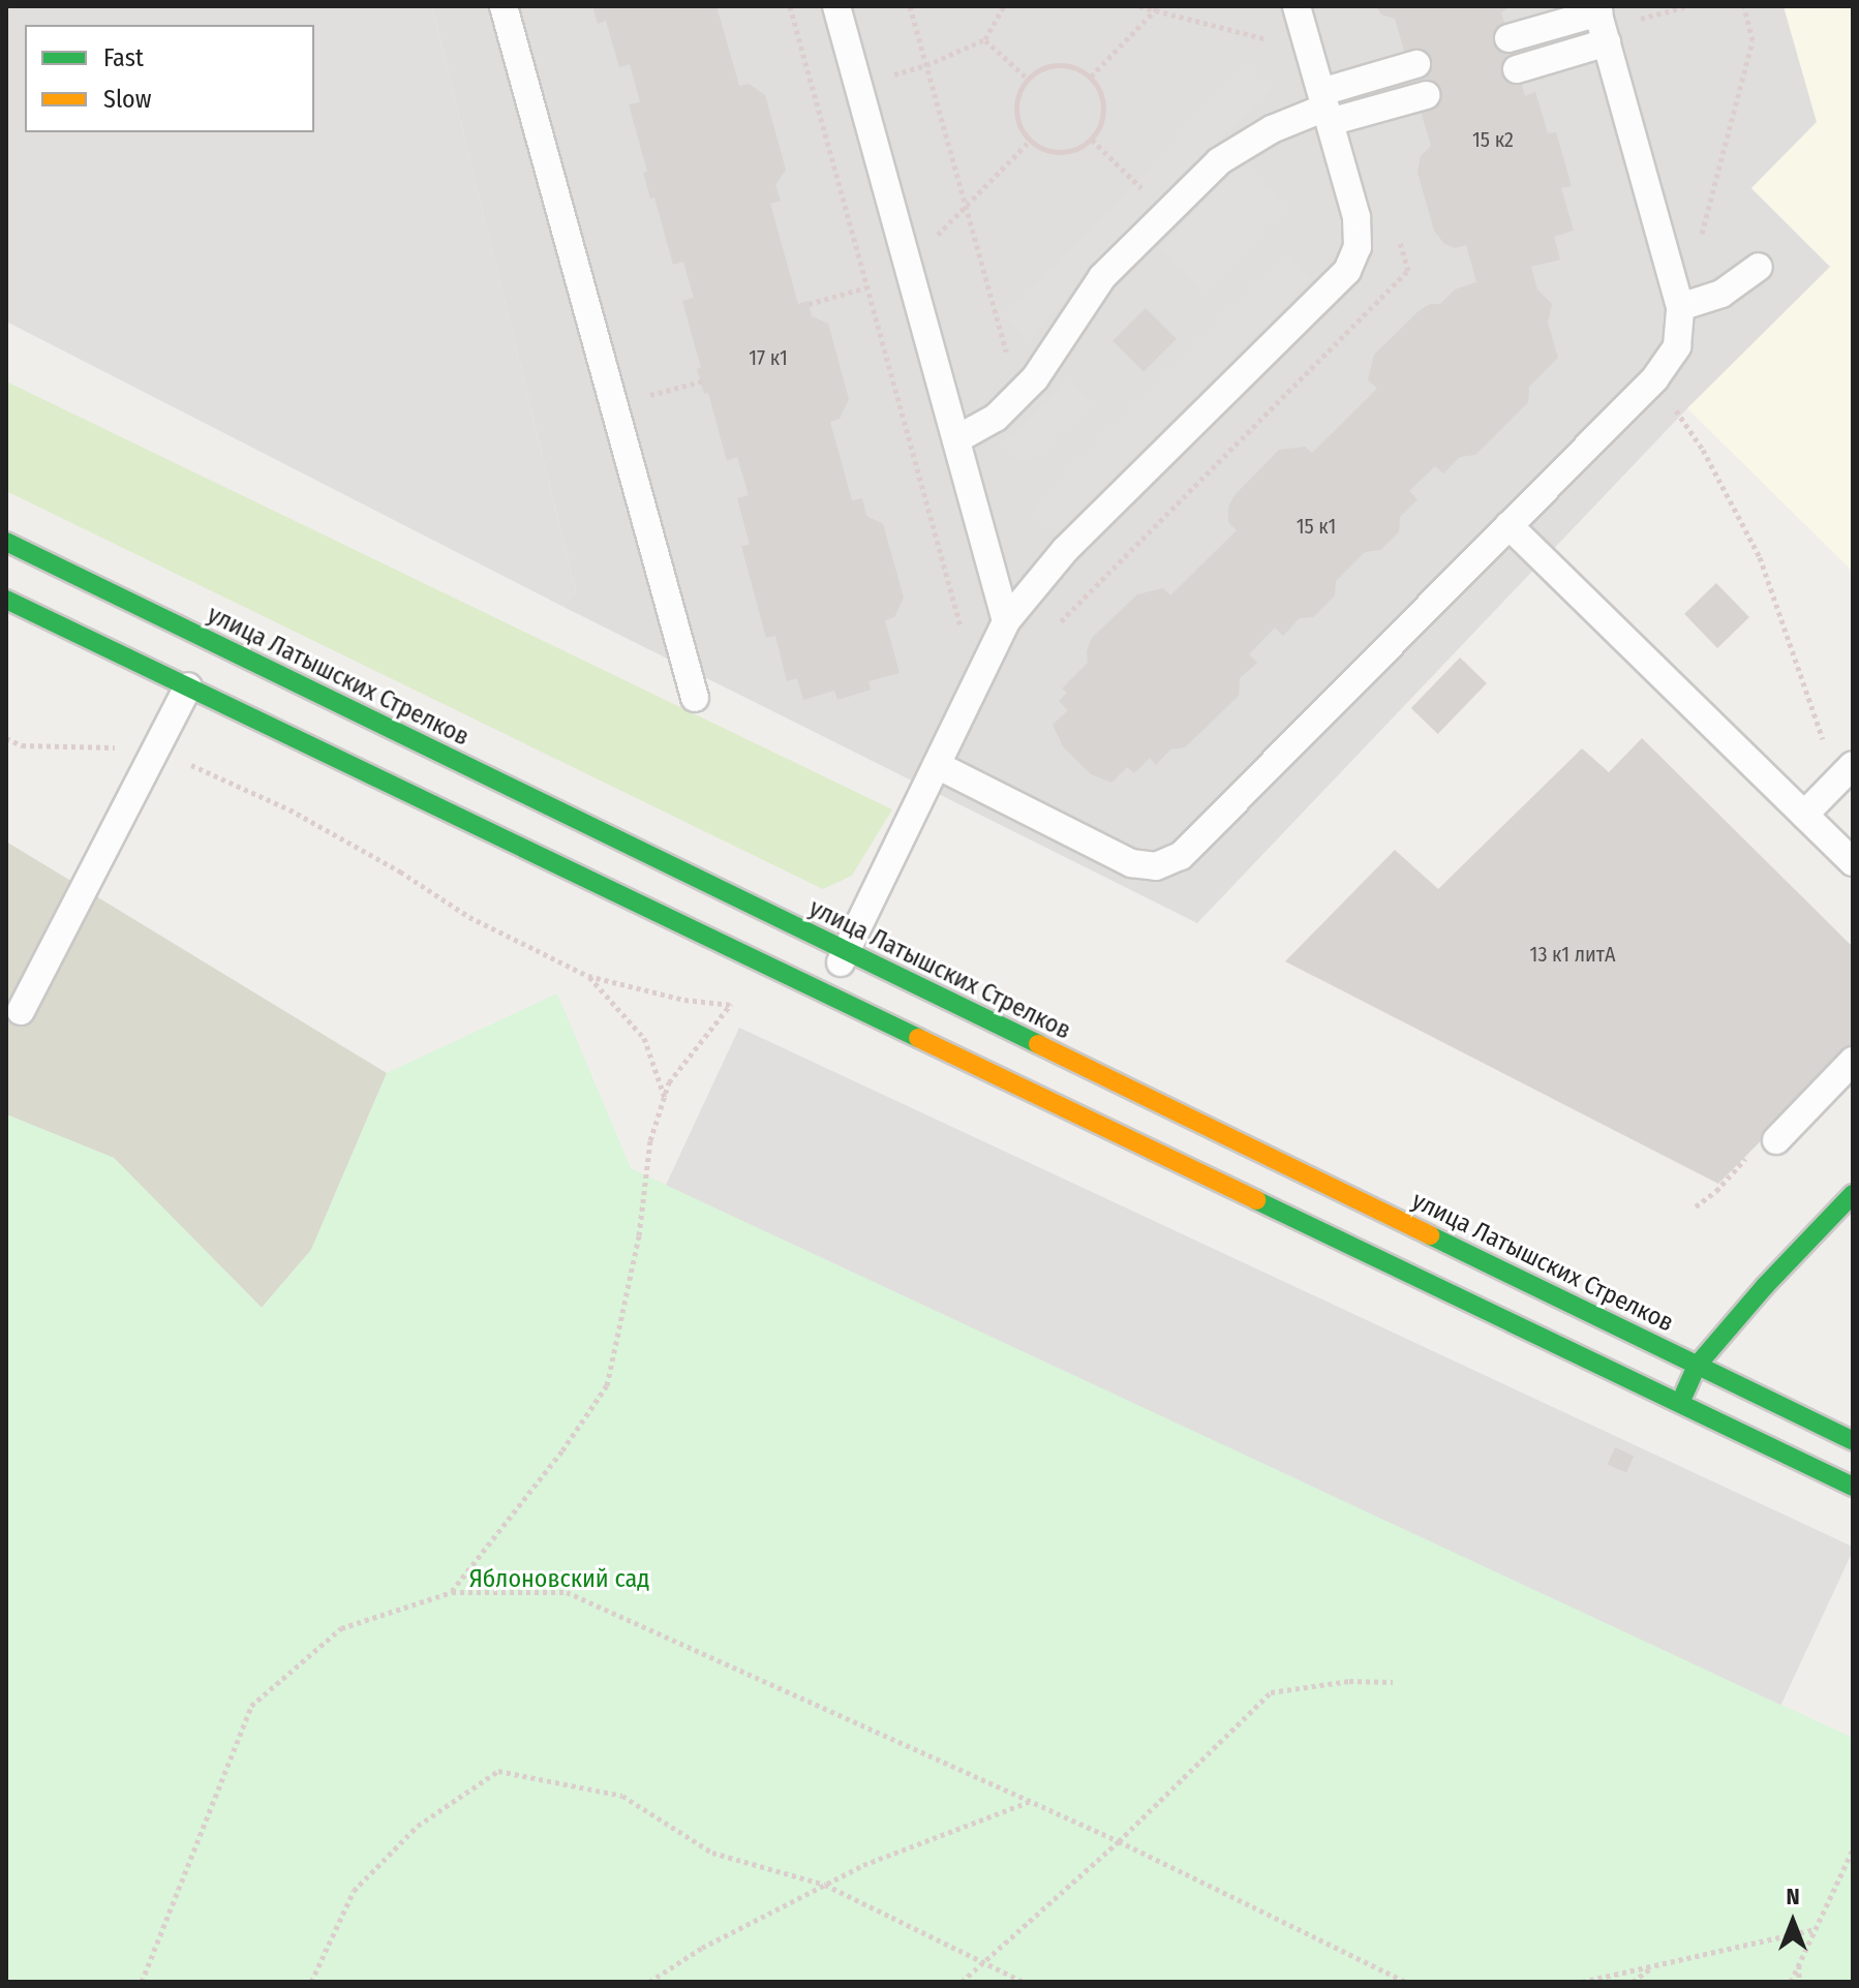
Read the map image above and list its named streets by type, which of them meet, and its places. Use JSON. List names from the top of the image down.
{
  "streets": {
    "street": ["улица Латышских Стрелков"]
  },
  "parks": ["Яблоновский сад"],
  "house_numbers": [
    "15 к2",
    "17 к1",
    "15 к1",
    "13 к1 литА"
  ],
  "legend": ["Fast", "Slow"],
  "north": "top"
}
